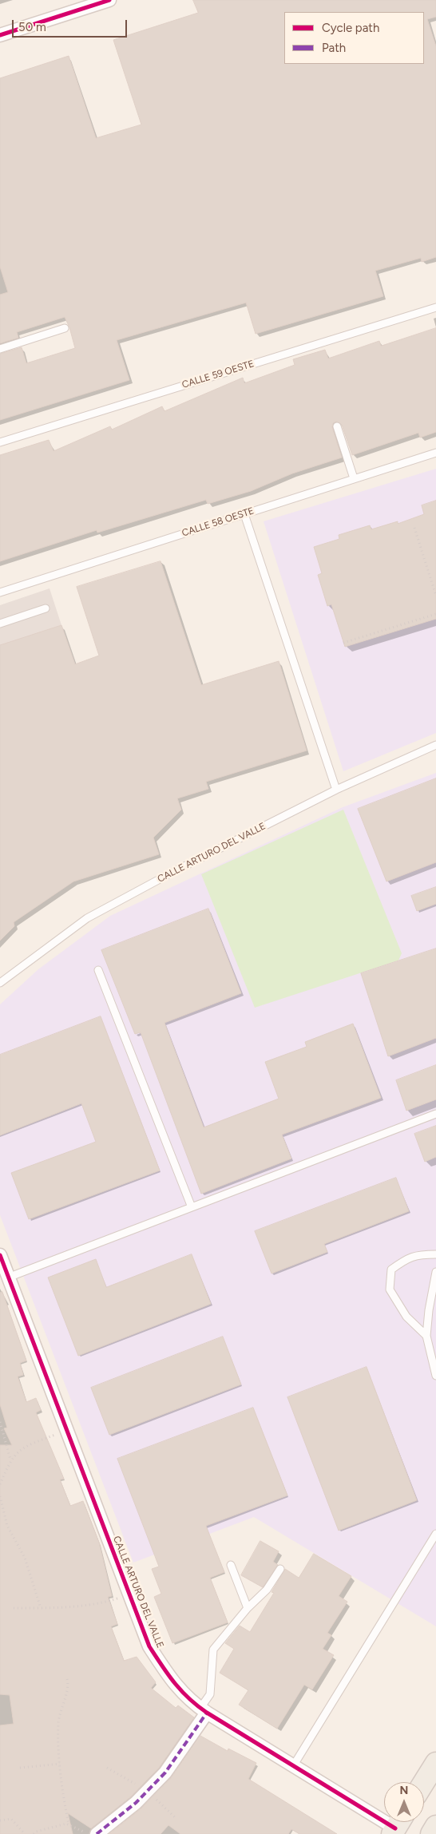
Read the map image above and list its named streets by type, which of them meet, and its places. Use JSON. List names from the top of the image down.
{
  "streets": {
    "street": ["CALLE ARTURO DEL VALLE"],
    "lane": ["CALLE 59 OESTE", "CALLE 58 OESTE"]
  },
  "legend": ["Cycle path", "Path"],
  "scale_bar": "50 m",
  "north": "top"
}
